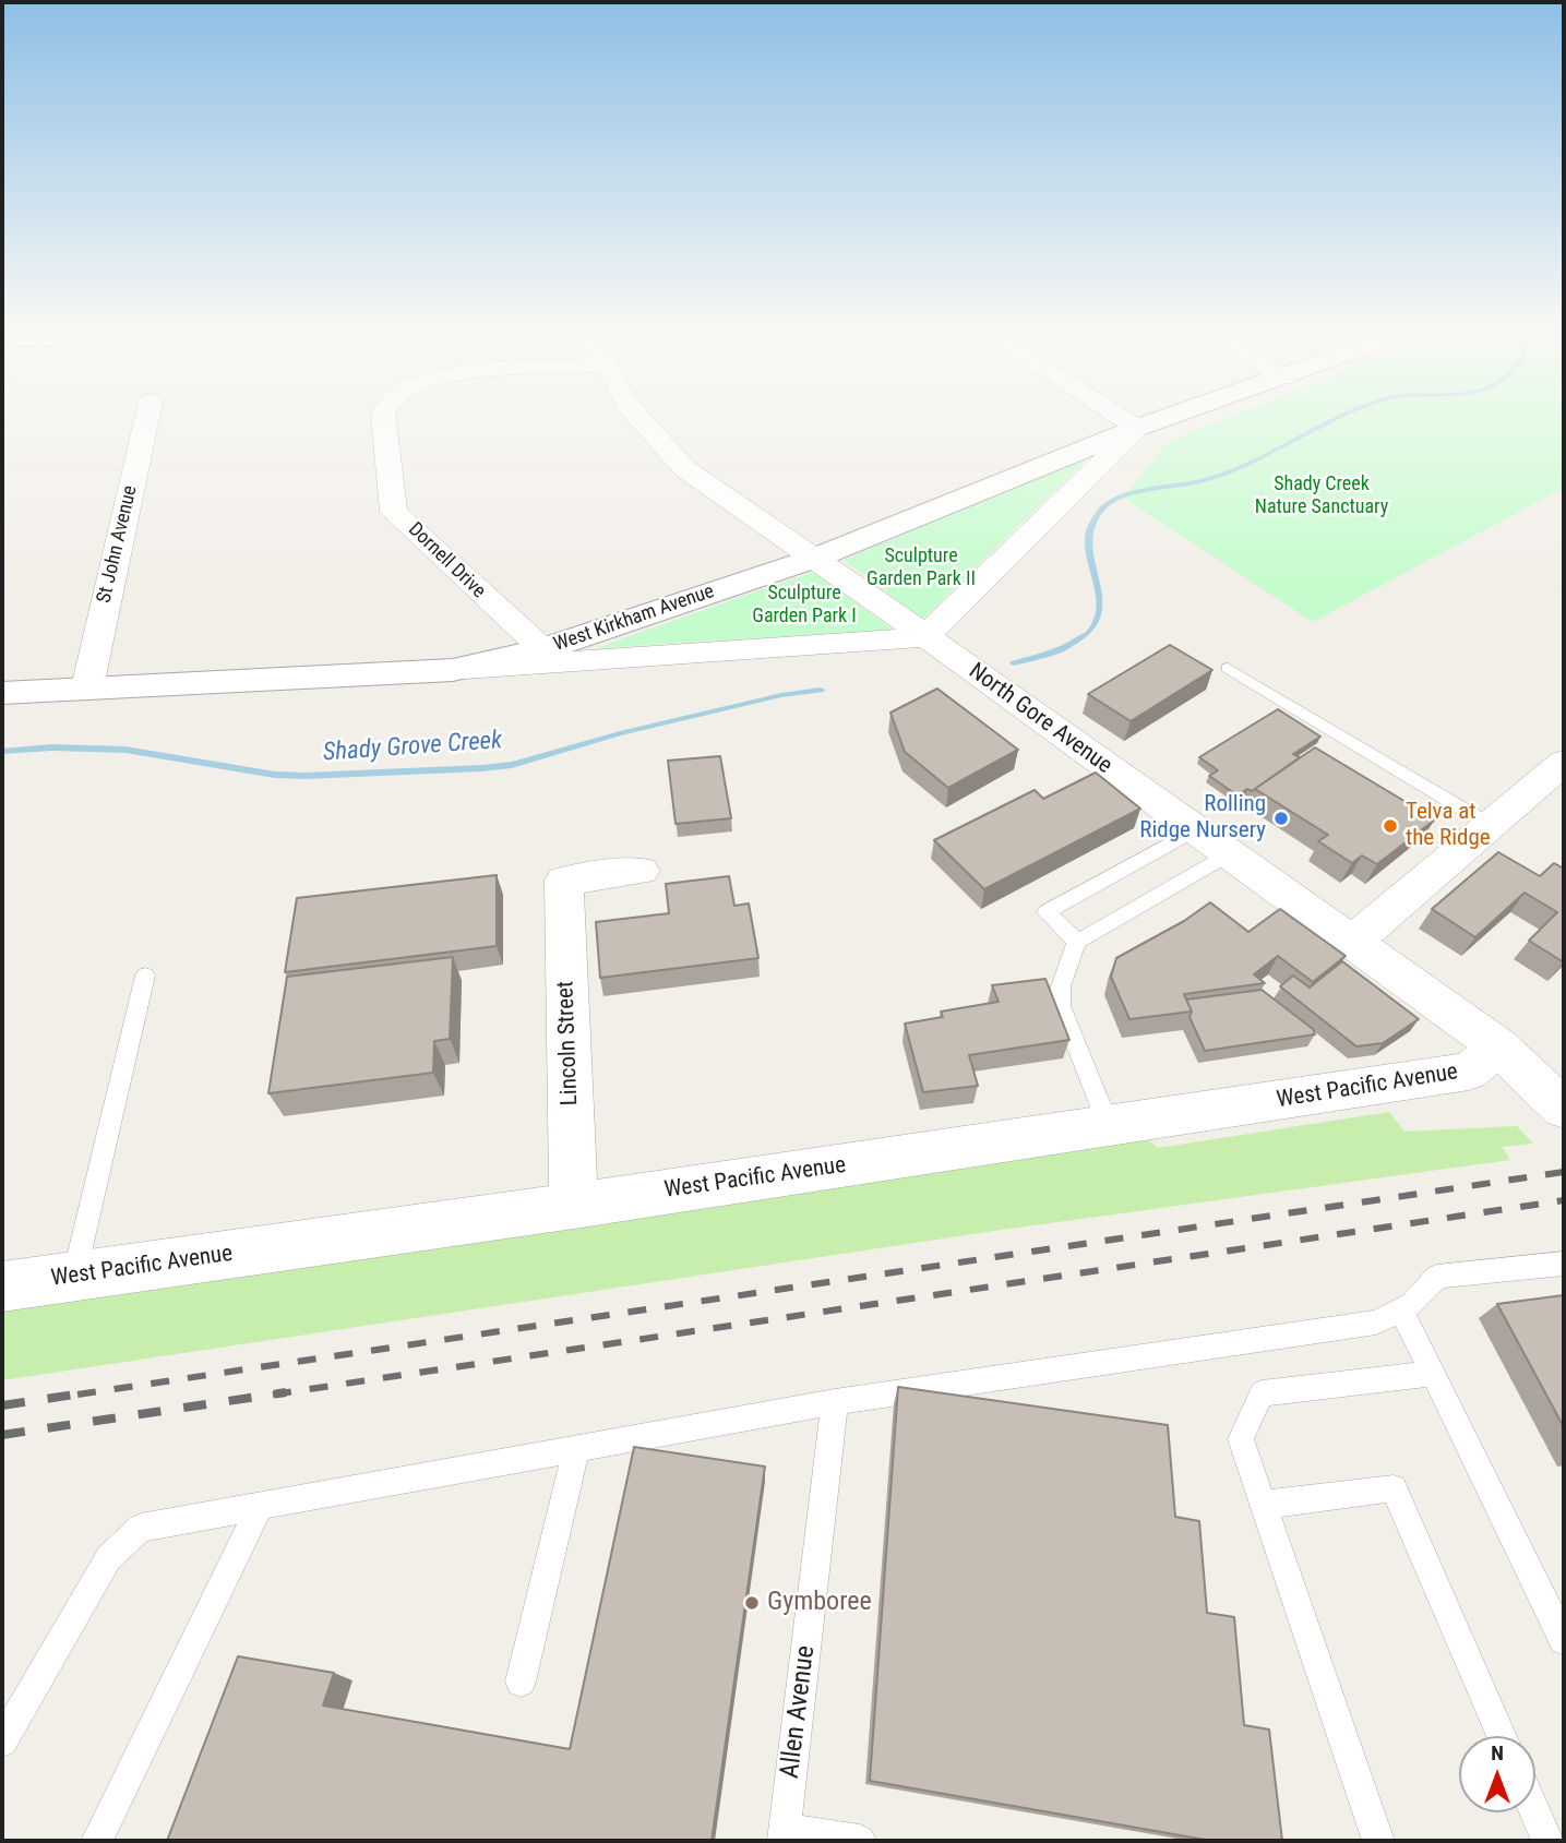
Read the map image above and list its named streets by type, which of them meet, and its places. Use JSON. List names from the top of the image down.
{
  "streets": {
    "street": [
      "St John Avenue",
      "Dornell Drive",
      "West Kirkham Avenue",
      "North Gore Avenue",
      "Lincoln Street",
      "West Pacific Avenue"
    ],
    "lane": ["Allen Avenue"]
  },
  "crossings": [
    ["St John Avenue", "West Kirkham Avenue"],
    ["Dornell Drive", "West Kirkham Avenue"],
    ["West Kirkham Avenue", "North Gore Avenue"],
    ["North Gore Avenue", "West Pacific Avenue"],
    ["Lincoln Street", "West Pacific Avenue"]
  ],
  "water": ["Shady Grove Creek"],
  "parks": ["Shady Creek Nature Sanctuary", "Sculpture Garden Park II", "Sculpture Garden Park I"],
  "places": ["Rolling Ridge Nursery", "Telva at the Ridge", "Gymboree"],
  "north": "top"
}
